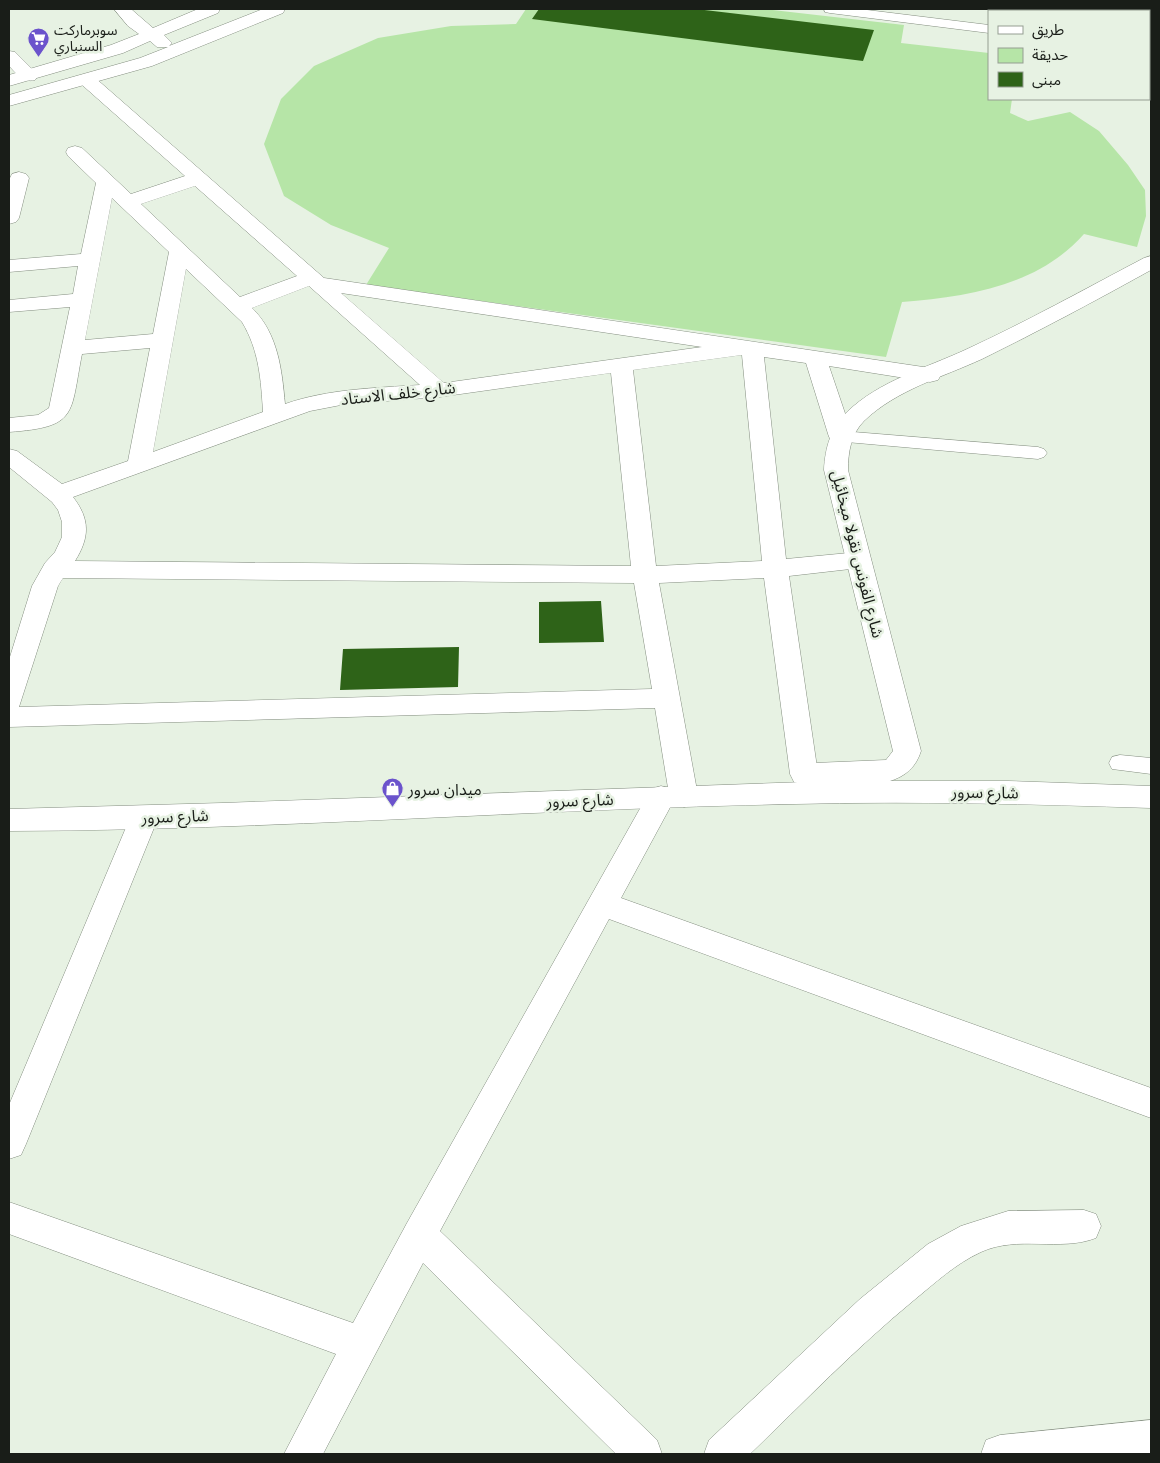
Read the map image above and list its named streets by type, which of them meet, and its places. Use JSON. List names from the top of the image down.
{
  "streets": {
    "street": ["شارع خلف الاستاد", "شارع الفونس نقولا ميخائيل", "شارع سرور"]
  },
  "crossings": [
    ["شارع الفونس نقولا ميخائيل", "شارع سرور"]
  ],
  "places": {
    "supermarket": ["سوبرماركت السنباري"],
    "shop": ["ميدان سرور"]
  },
  "legend": ["طريق", "حديقة", "مبنى"]
}
